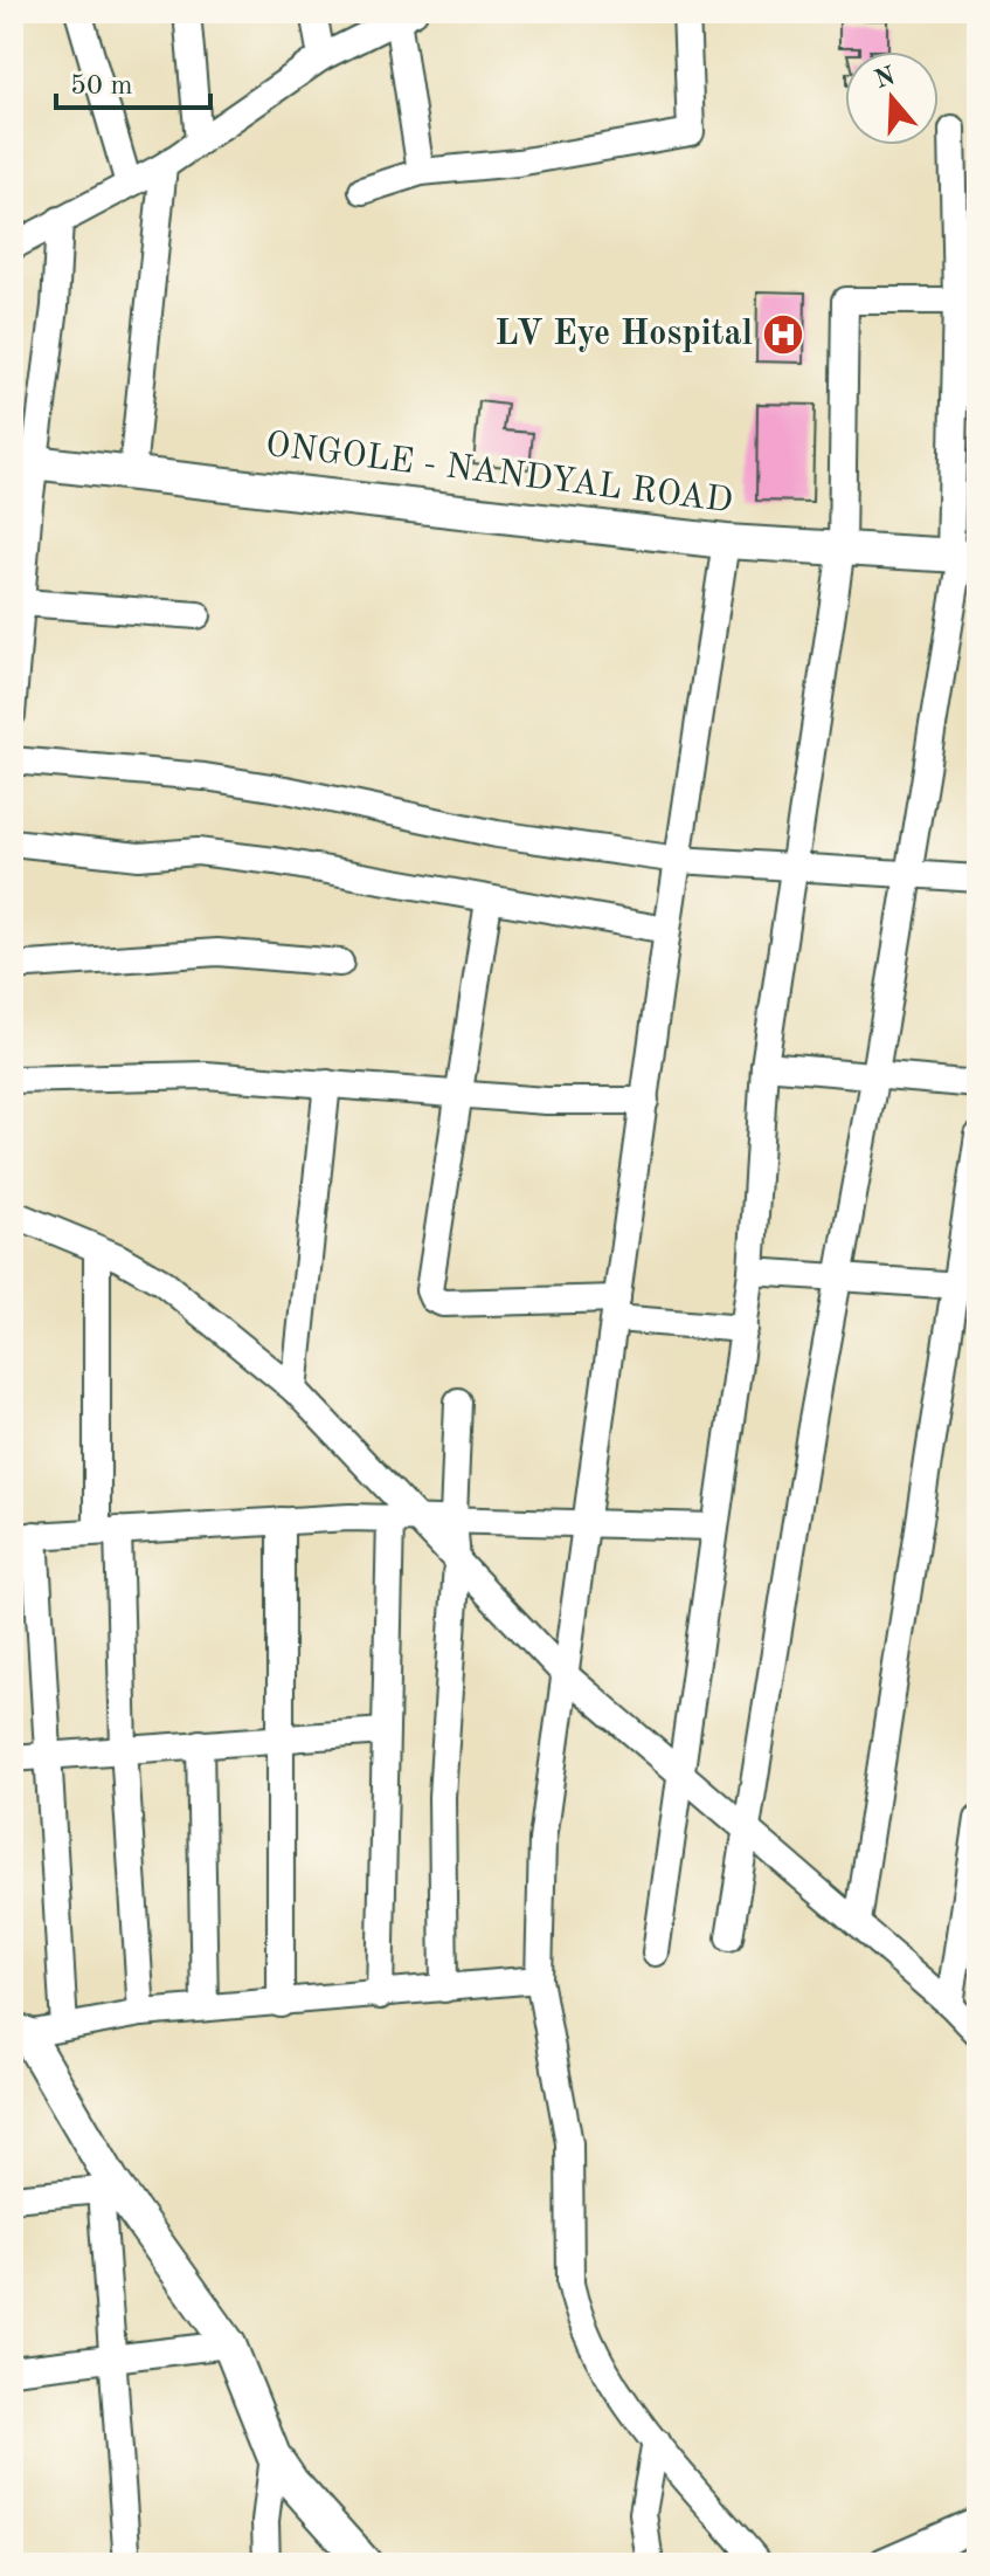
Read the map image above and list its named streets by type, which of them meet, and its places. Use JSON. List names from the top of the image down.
{
  "streets": {
    "main road": ["ONGOLE - NANDYAL ROAD"]
  },
  "places": {
    "hospital": ["LV Eye Hospital"]
  },
  "scale_bar": "50 m",
  "north": "top"
}
